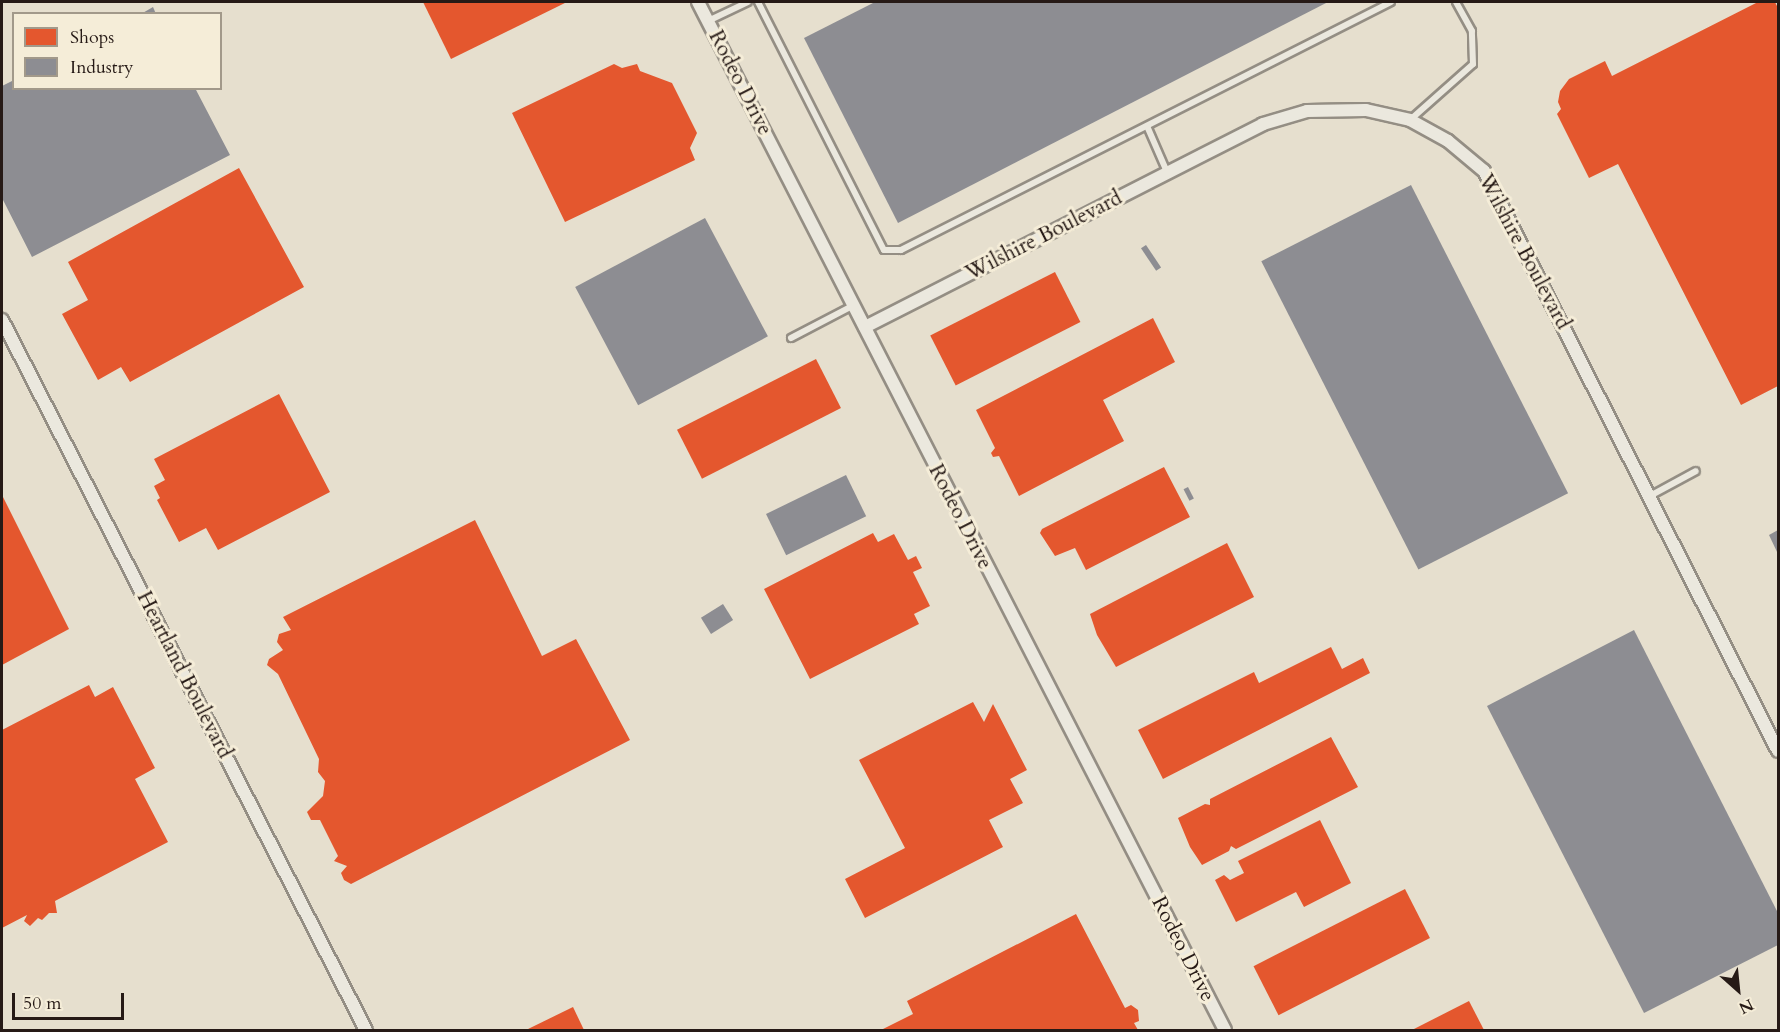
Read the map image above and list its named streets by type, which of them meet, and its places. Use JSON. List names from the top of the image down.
{
  "streets": {
    "street": ["Rodeo Drive", "Wilshire Boulevard", "Heartland Boulevard"]
  },
  "crossings": [
    ["Rodeo Drive", "Wilshire Boulevard"]
  ],
  "legend": ["Shops", "Industry"],
  "scale_bar": "50 m",
  "north": "bottom right"
}
